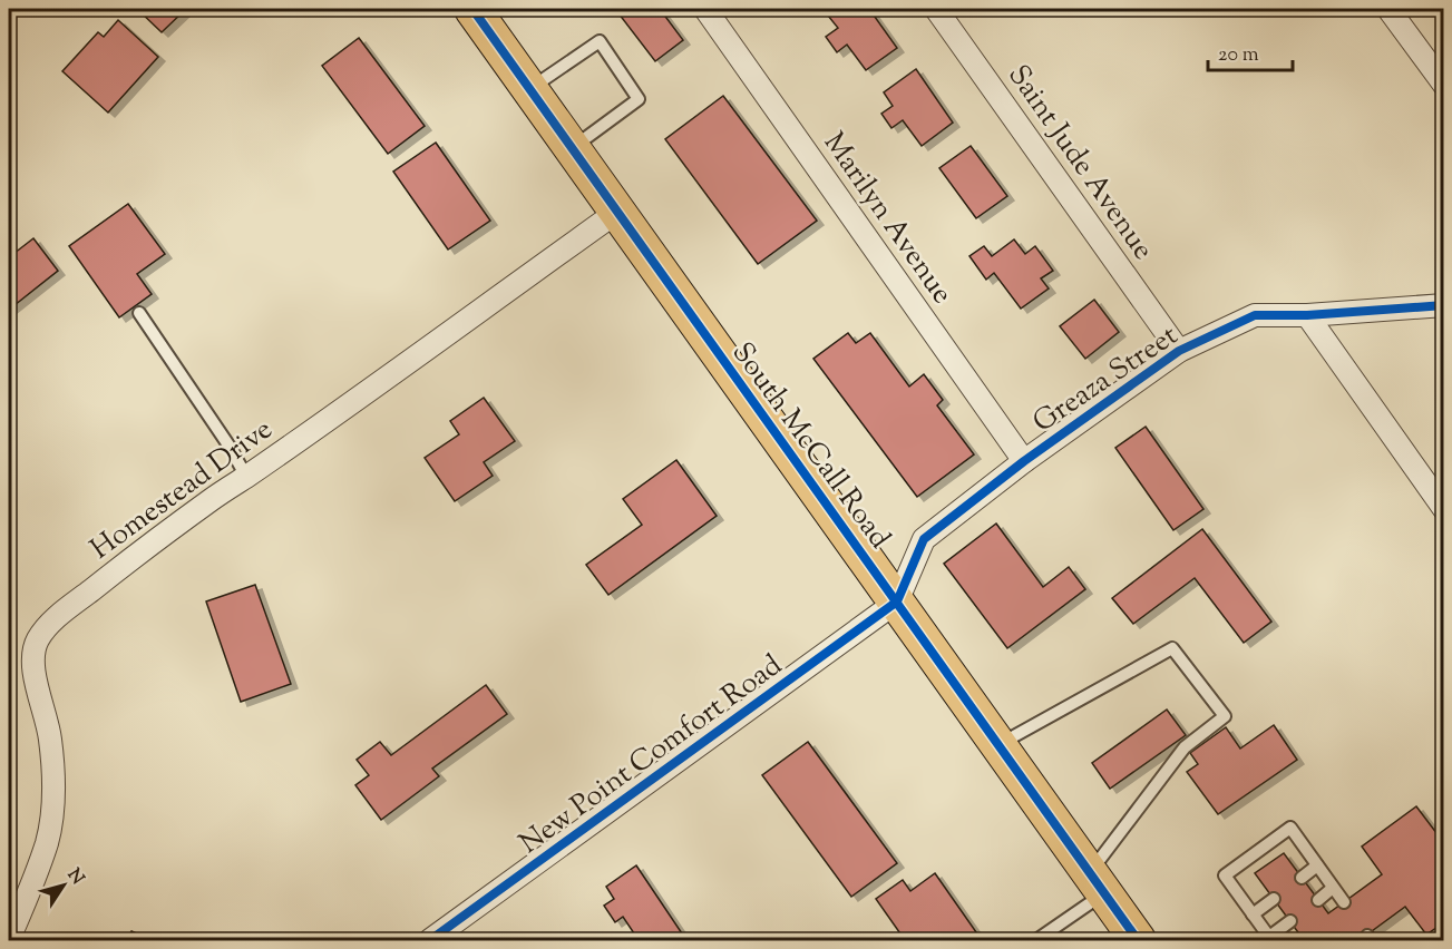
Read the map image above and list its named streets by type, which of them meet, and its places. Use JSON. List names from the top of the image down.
{
  "streets": {
    "main road": ["South McCall Road"],
    "street": [
      "Saint Jude Avenue",
      "Marilyn Avenue",
      "Greaza Street",
      "Homestead Drive",
      "New Point Comfort Road"
    ]
  },
  "crossings": [
    ["Saint Jude Avenue", "Greaza Street"],
    ["Marilyn Avenue", "Greaza Street"],
    ["Greaza Street", "South McCall Road"],
    ["Greaza Street", "New Point Comfort Road"],
    ["South McCall Road", "Homestead Drive"],
    ["South McCall Road", "New Point Comfort Road"]
  ],
  "scale_bar": "20 m",
  "north": "top right"
}
